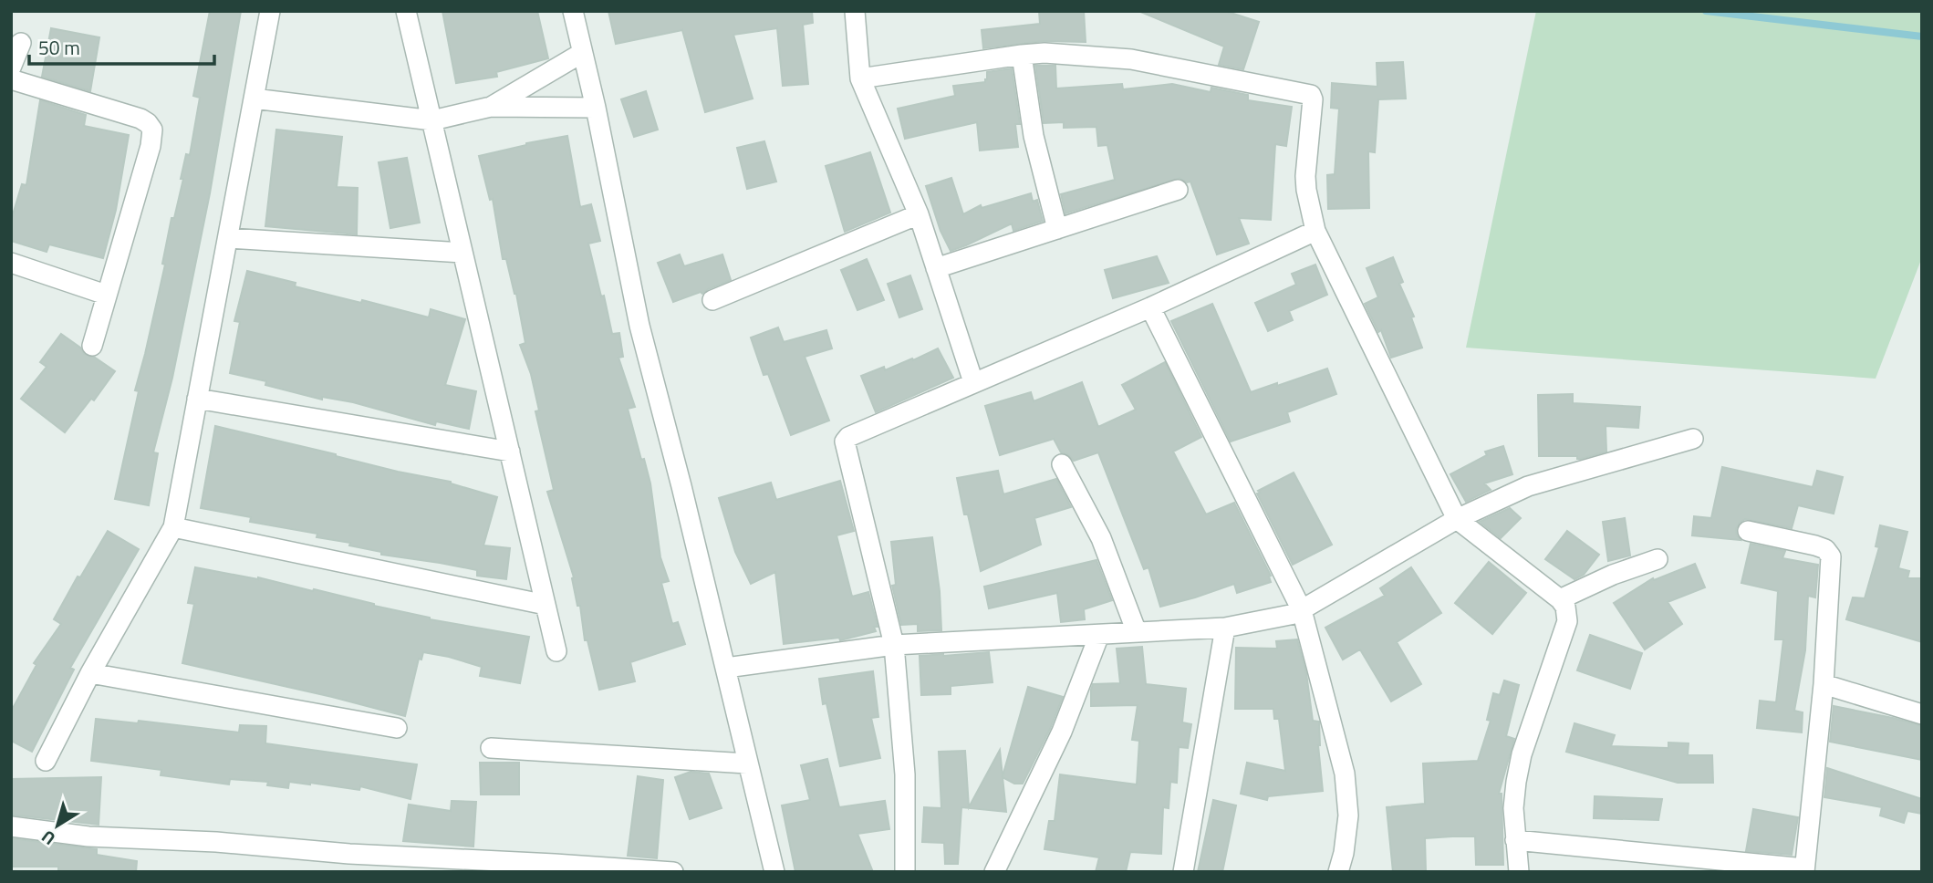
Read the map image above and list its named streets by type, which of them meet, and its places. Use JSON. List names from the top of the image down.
{
  "scale_bar": "50 m",
  "north": "bottom left"
}
